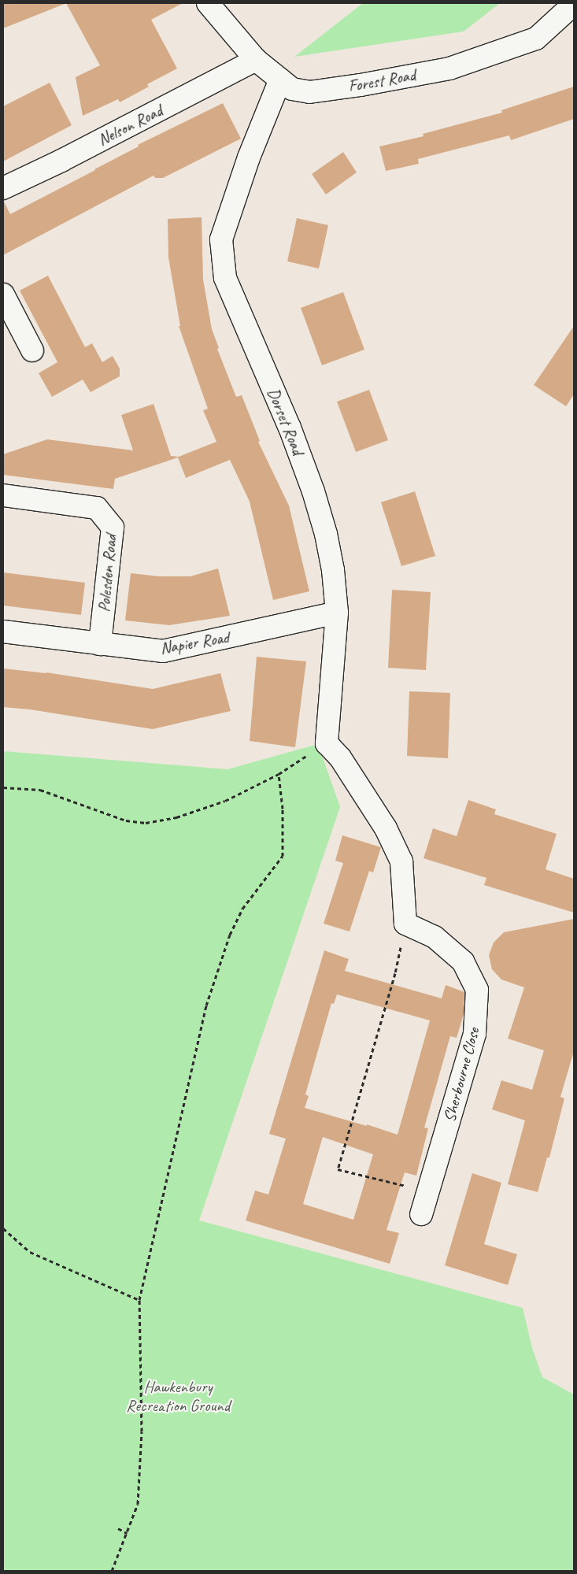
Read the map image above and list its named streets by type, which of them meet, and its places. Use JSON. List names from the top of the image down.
{
  "streets": {
    "street": [
      "Forest Road",
      "Nelson Road",
      "Dorset Road",
      "Polesden Road",
      "Napier Road",
      "Sherbourne Close"
    ]
  },
  "crossings": [
    ["Forest Road", "Nelson Road"],
    ["Forest Road", "Dorset Road"],
    ["Dorset Road", "Napier Road"],
    ["Polesden Road", "Napier Road"]
  ],
  "parks": ["Hawkenbury Recreation Ground"]
}
